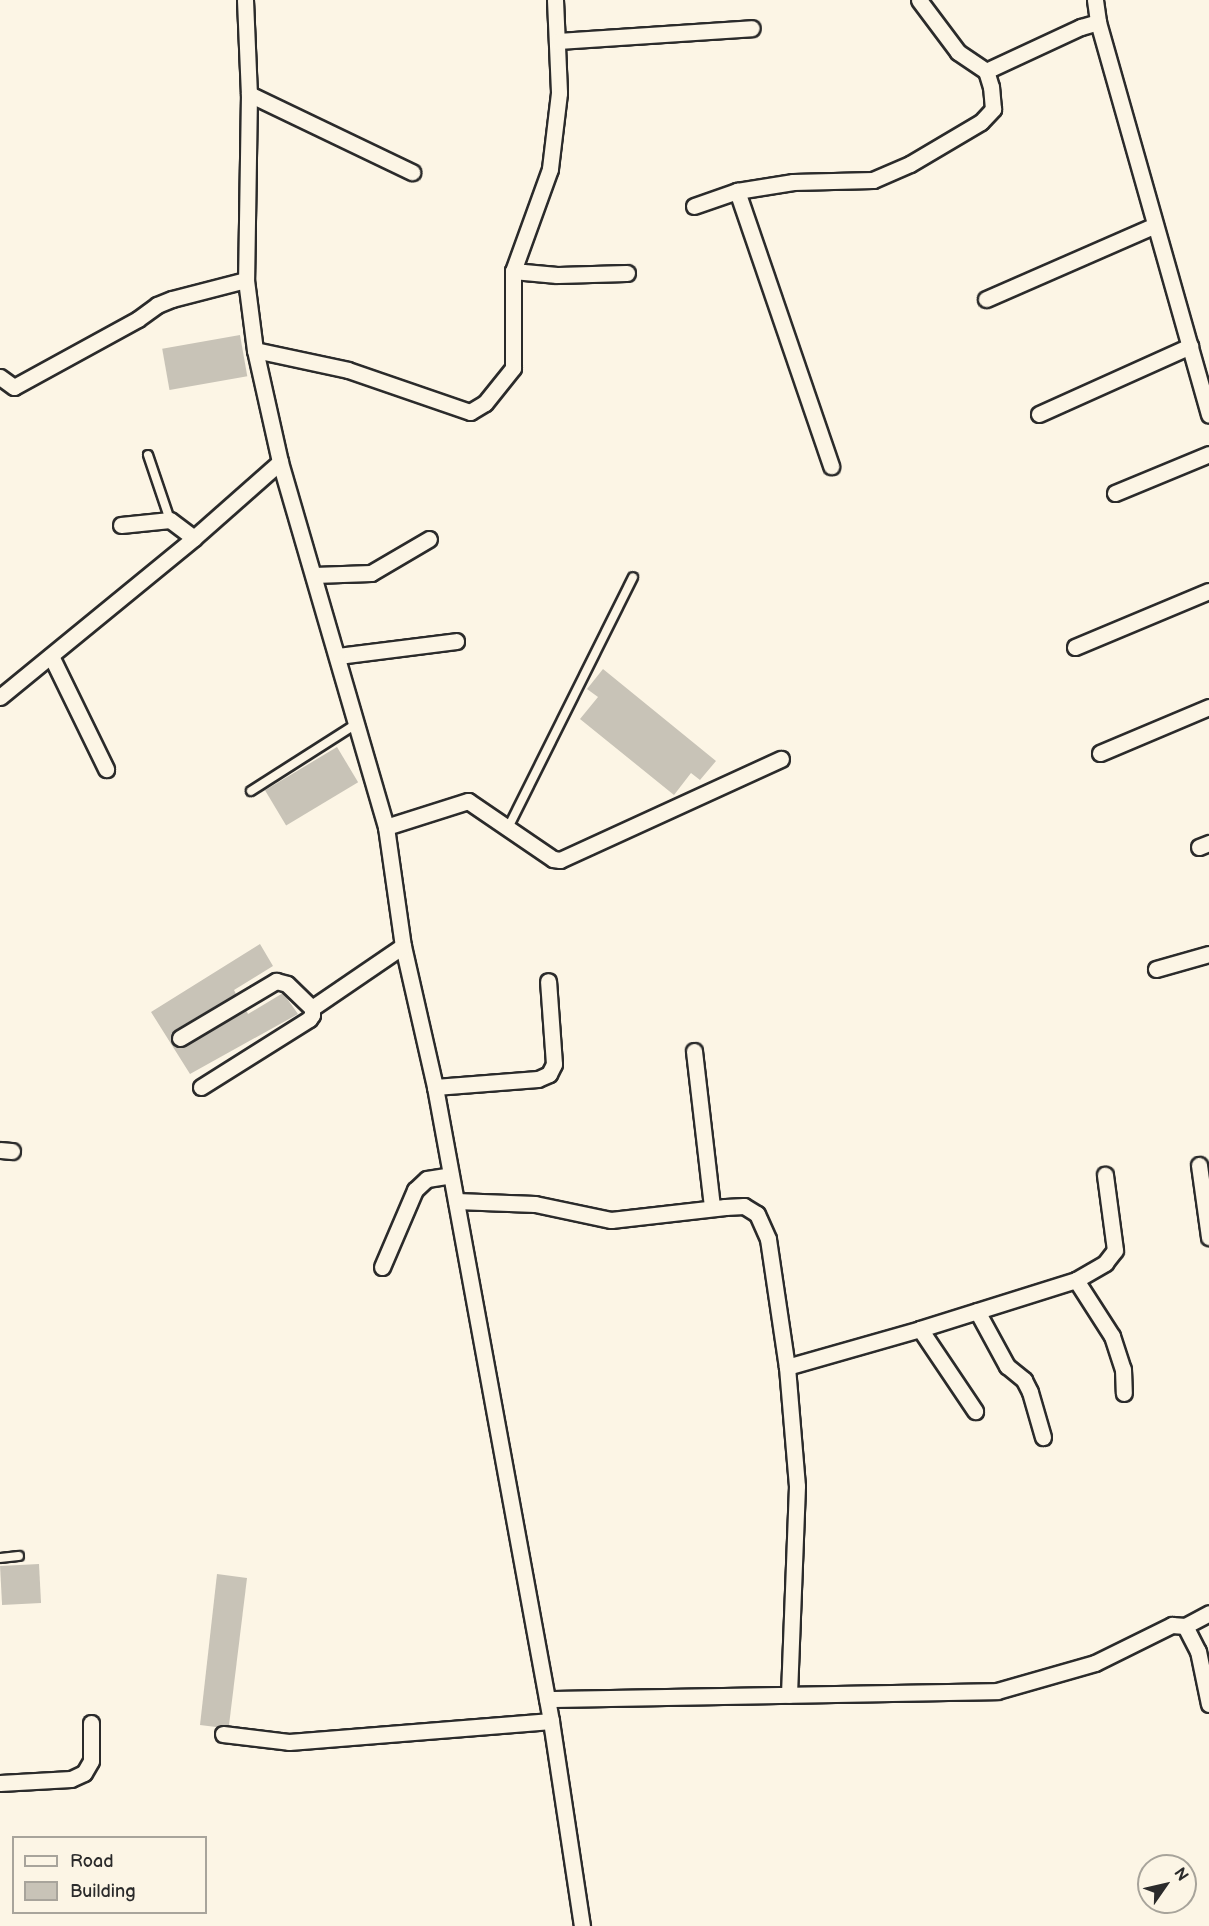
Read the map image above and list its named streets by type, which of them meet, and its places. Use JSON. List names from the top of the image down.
{
  "legend": ["Road", "Building"],
  "north": "top right"
}
